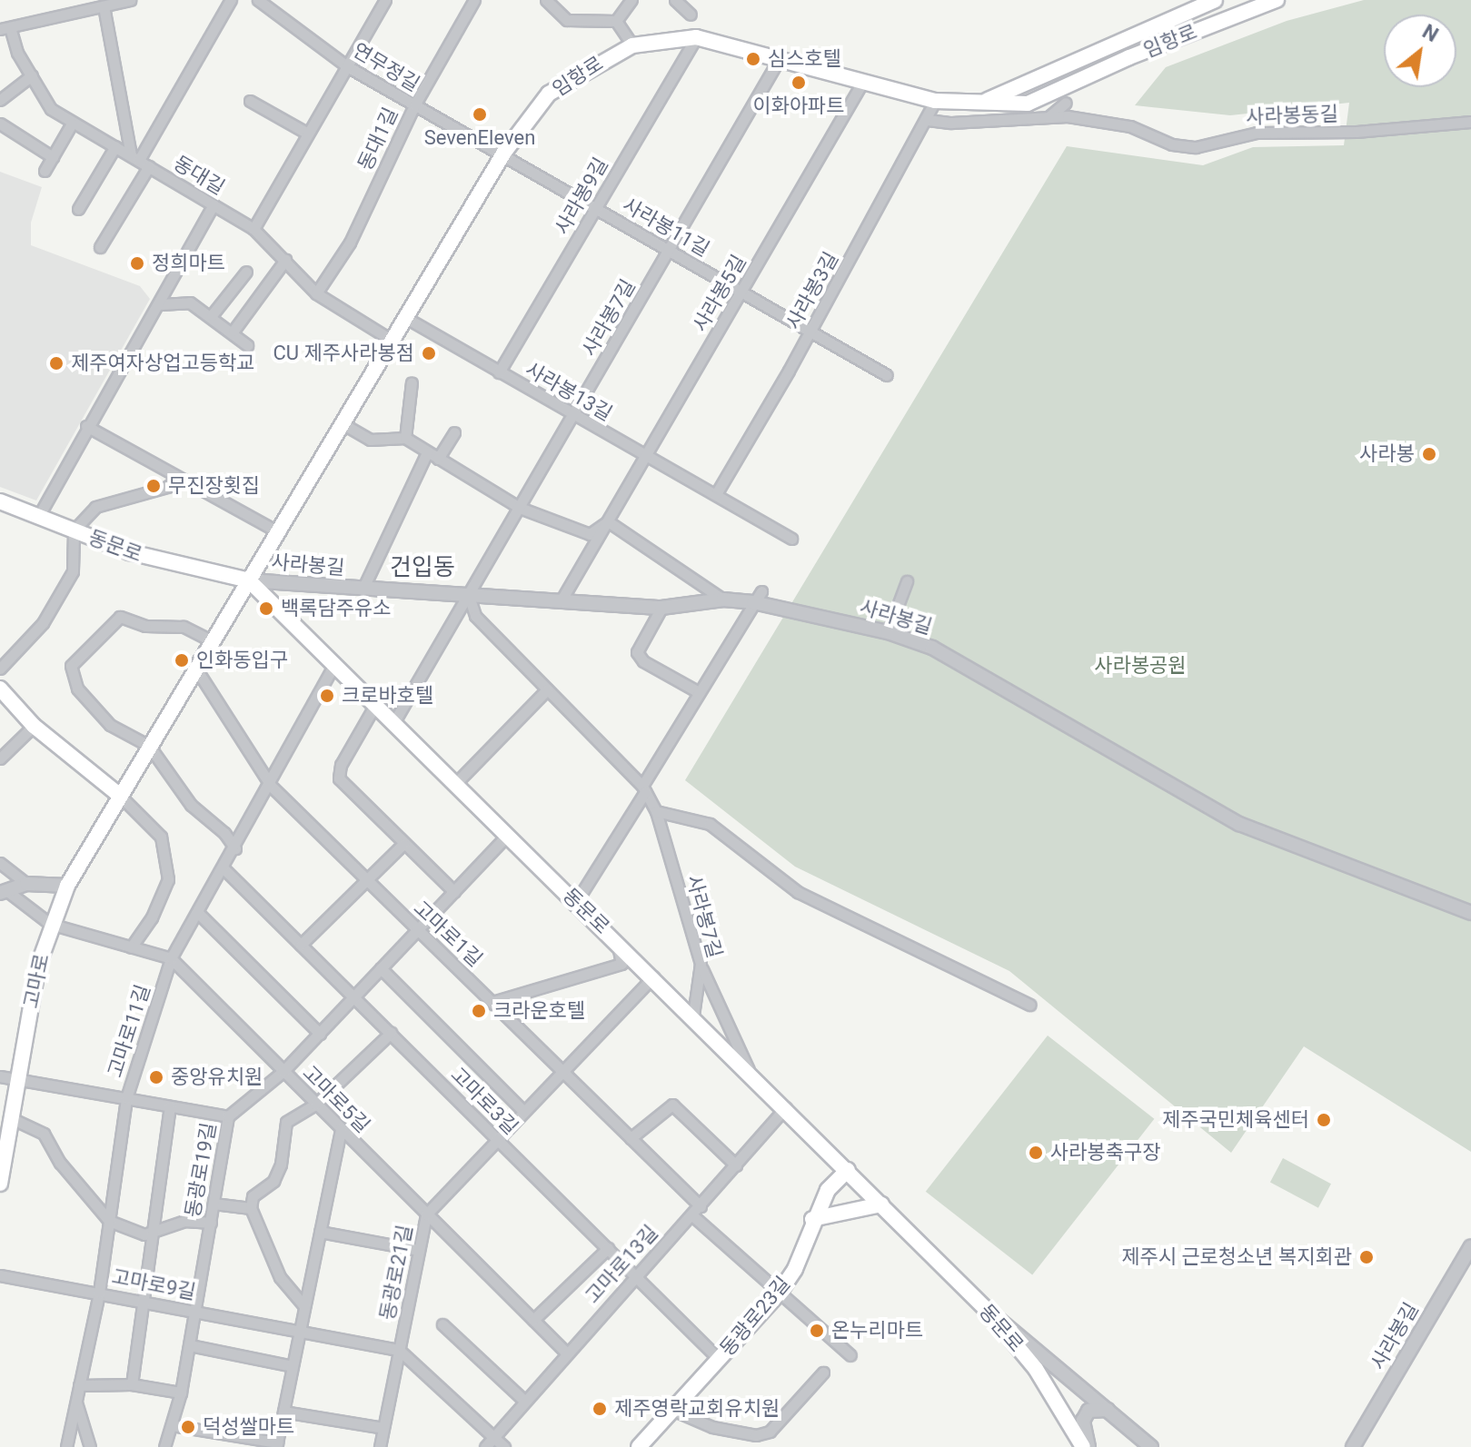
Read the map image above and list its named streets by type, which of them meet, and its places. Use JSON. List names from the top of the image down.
{
  "streets": {
    "main road": [
      "임항로",
      "동문로",
      "고마로",
      "동광로23길"
    ],
    "street": [
      "연무정길",
      "사라봉동길",
      "동대1길",
      "동대길",
      "사라봉9길",
      "사라봉11길",
      "사라봉3길",
      "사라봉5길",
      "사라봉7길",
      "사라봉13길",
      "사라봉길",
      "고마로1길",
      "고마로11길",
      "고마로5길",
      "고마로3길",
      "동광로19길",
      "고마로13길",
      "동광로21길",
      "고마로9길"
    ]
  },
  "crossings": [
    ["임항로", "연무정길"],
    ["임항로", "동대길"],
    ["임항로", "사라봉9길"],
    ["임항로", "사라봉11길"],
    ["임항로", "사라봉3길"],
    ["임항로", "사라봉5길"],
    ["임항로", "사라봉7길"],
    ["임항로", "사라봉13길"],
    ["임항로", "동문로"],
    ["임항로", "사라봉길"],
    ["임항로", "고마로"],
    ["연무정길", "동대1길"],
    ["연무정길", "사라봉11길"],
    ["사라봉동길", "사라봉3길"],
    ["동대1길", "동대길"],
    ["사라봉9길", "사라봉11길"],
    ["사라봉9길", "사라봉13길"],
    ["사라봉11길", "사라봉3길"],
    ["사라봉11길", "사라봉5길"],
    ["사라봉11길", "사라봉7길"],
    ["사라봉3길", "사라봉13길"],
    ["사라봉5길", "사라봉13길"],
    ["사라봉5길", "사라봉길"],
    ["사라봉7길", "사라봉13길"],
    ["사라봉7길", "동문로"],
    ["사라봉7길", "사라봉길"],
    ["동문로", "사라봉길"],
    ["동문로", "고마로"],
    ["동문로", "고마로11길"],
    ["동문로", "동광로19길"],
    ["동문로", "고마로13길"],
    ["동문로", "동광로21길"],
    ["동문로", "동광로23길"],
    ["사라봉길", "고마로"],
    ["고마로1길", "고마로"],
    ["고마로1길", "고마로11길"],
    ["고마로1길", "동광로19길"],
    ["고마로1길", "고마로13길"],
    ["고마로1길", "동광로21길"],
    ["고마로11길", "고마로5길"],
    ["고마로11길", "고마로3길"],
    ["고마로11길", "고마로9길"],
    ["고마로5길", "동광로19길"],
    ["고마로5길", "고마로13길"],
    ["고마로5길", "동광로21길"],
    ["고마로3길", "동광로19길"],
    ["고마로3길", "고마로13길"],
    ["고마로3길", "동광로21길"],
    ["고마로3길", "동광로23길"],
    ["동광로19길", "고마로9길"],
    ["동광로21길", "고마로9길"]
  ],
  "districts": ["건입동"],
  "parks": ["사라봉공원"],
  "places": [
    "심스호텔",
    "이화아파트",
    "SevenEleven",
    "정희마트",
    "CU 제주사라봉점",
    "제주여자상업고등학교",
    "사라봉",
    "무진장횟집",
    "백록담주유소",
    "인화동입구",
    "크로바호텔",
    "크라운호텔",
    "중앙유치원",
    "제주국민체육센터",
    "사라봉축구장",
    "제주시 근로청소년 복지회관",
    "온누리마트",
    "제주영락교회유치원",
    "덕성쌀마트"
  ],
  "north": "top right"
}
